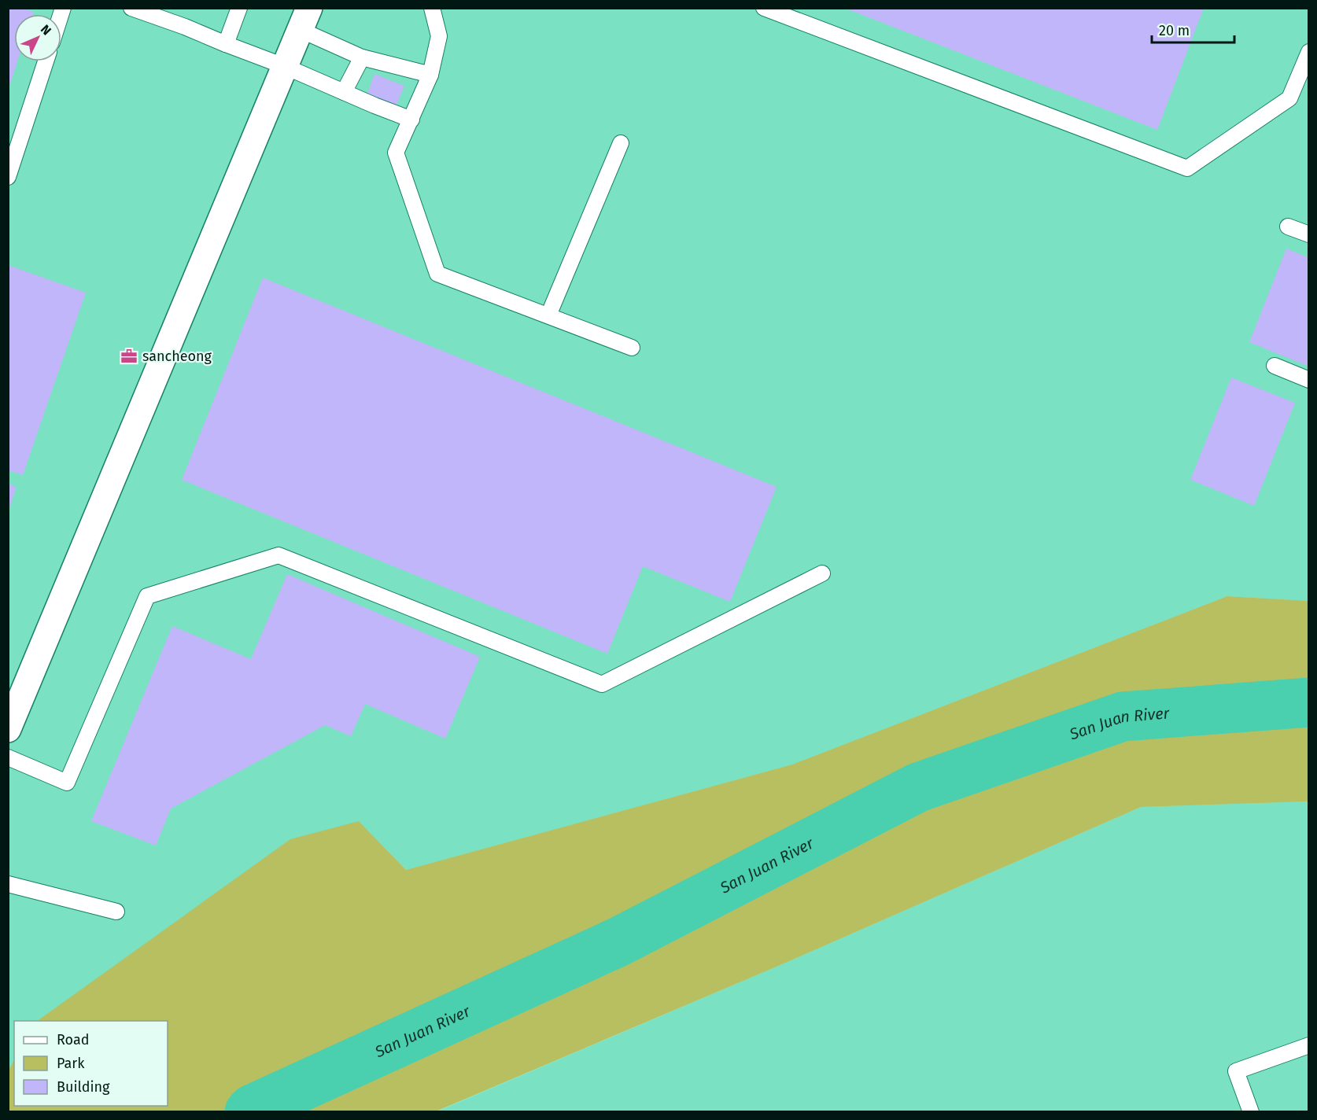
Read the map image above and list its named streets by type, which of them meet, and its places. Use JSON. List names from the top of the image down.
{
  "water": ["San Juan River"],
  "places": {
    "office": ["sancheong"]
  },
  "legend": ["Road", "Park", "Building"],
  "scale_bar": "20 m",
  "north": "top right"
}
